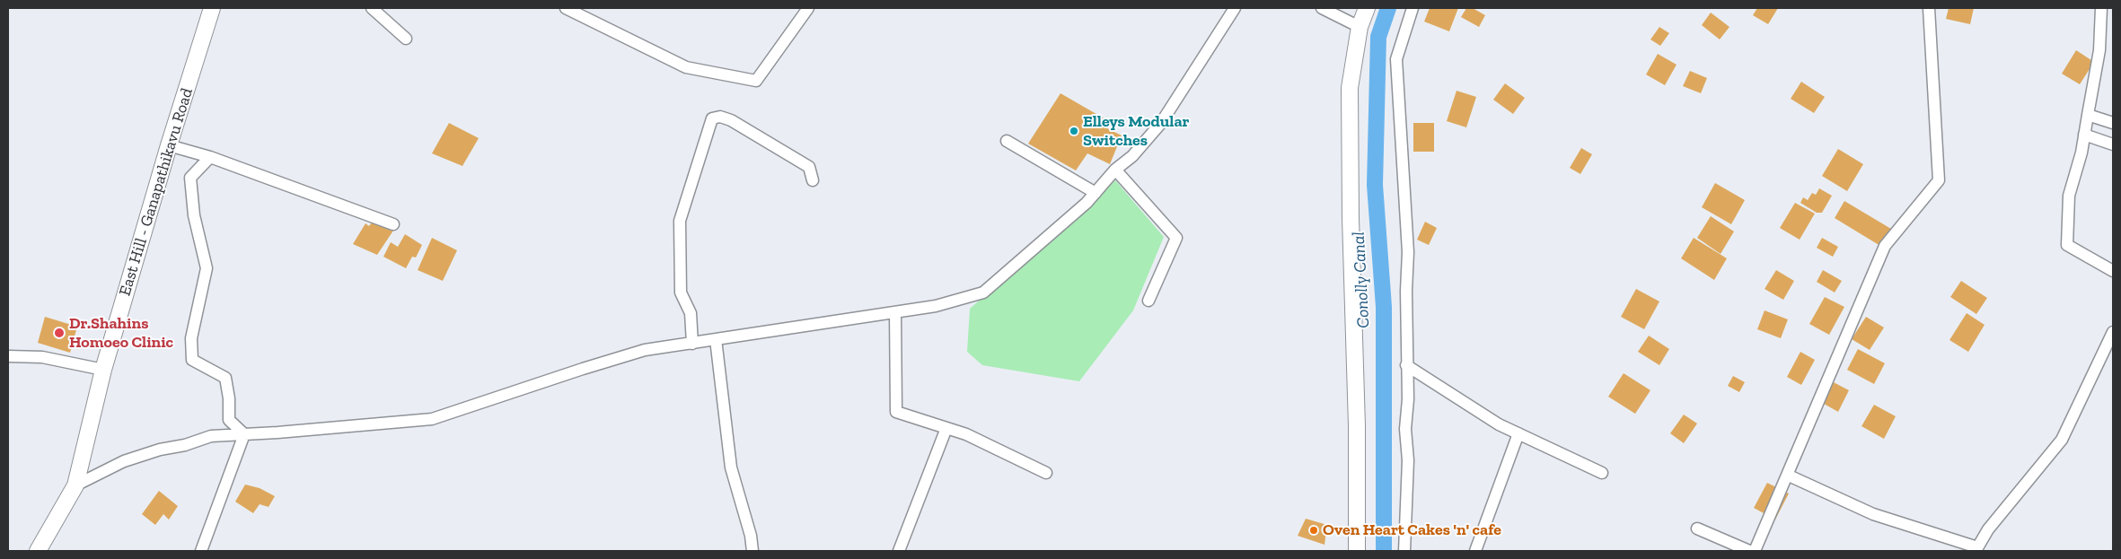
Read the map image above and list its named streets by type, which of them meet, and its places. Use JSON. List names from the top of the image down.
{
  "streets": {
    "main road": ["East Hill - Ganapathikavu Road"]
  },
  "water": ["Conolly Canal"],
  "places": ["Elleys Modular Switches", "Dr.Shahins Homoeo Clinic", "Oven Heart Cakes 'n' cafe"]
}
